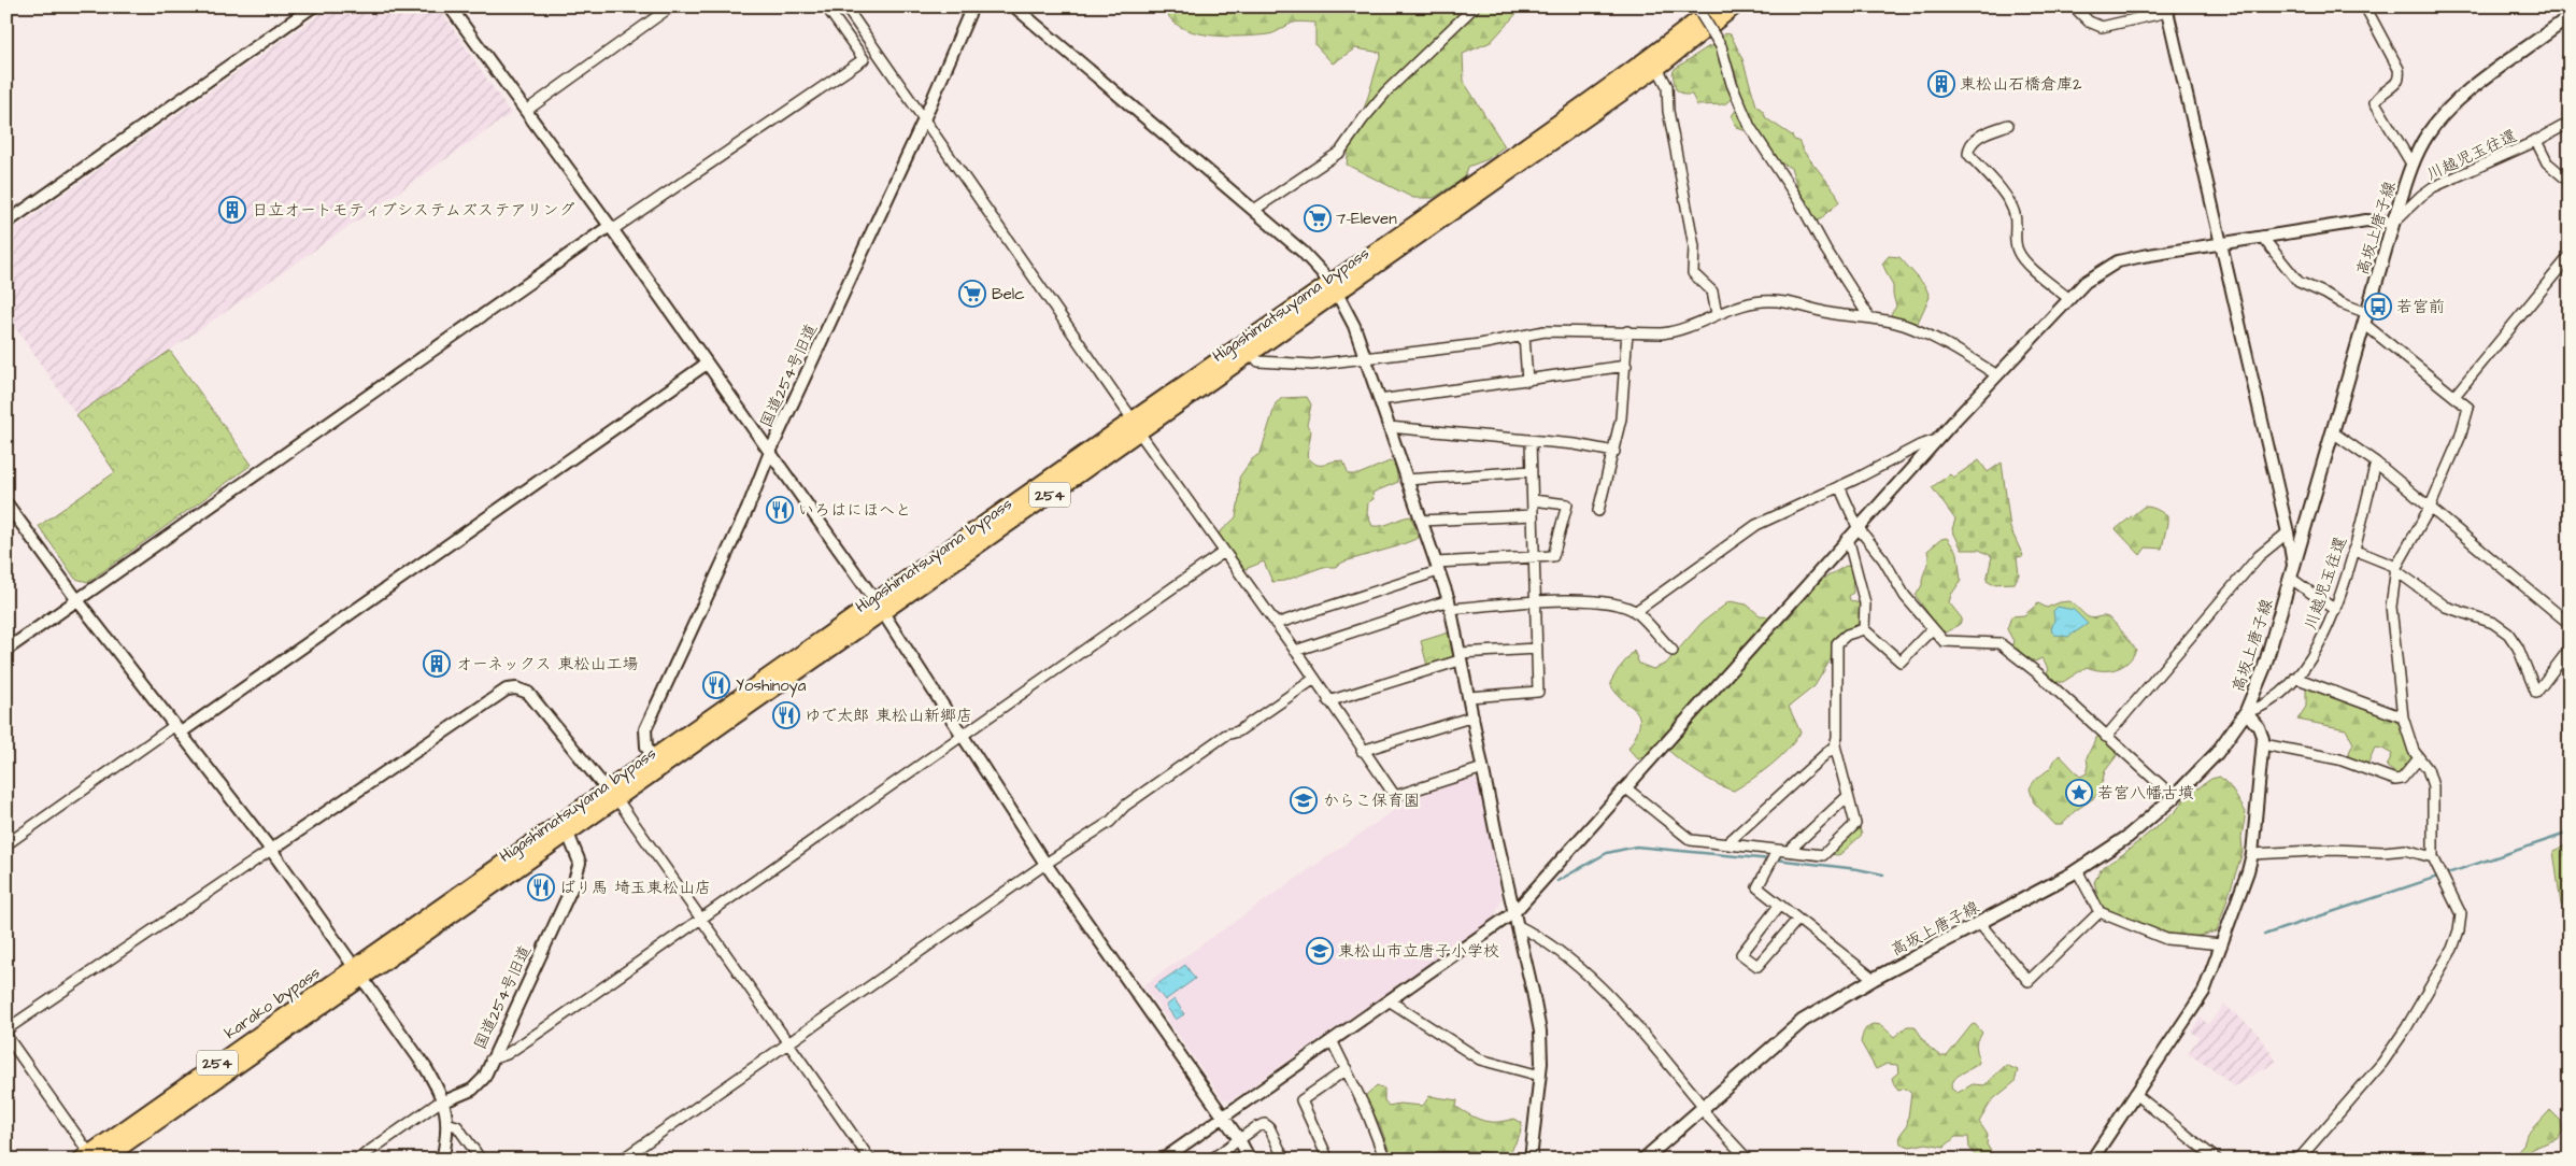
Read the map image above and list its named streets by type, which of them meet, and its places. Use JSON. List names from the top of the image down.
{
  "streets": {
    "highway": ["Higashimatsuyama bypass", "254", "karako bypass"],
    "main road": ["高坂上唐子線"],
    "street": ["川越児玉往還", "国道254号旧道"]
  },
  "crossings": [
    ["川越児玉往還", "高坂上唐子線"],
    ["Higashimatsuyama bypass", "国道254号旧道"],
    ["Higashimatsuyama bypass", "karako bypass"]
  ],
  "places": {
    "building": ["東松山石橋倉庫2", "日立オートモティブシステムズステアリング", "オーネックス 東松山工場"],
    "supermarket": ["7-Eleven", "Belc"],
    "bus stop": ["若宮前"],
    "restaurant": [
      "いろはにほへと",
      "Yoshinoya",
      "ゆで太郎 東松山新郷店",
      "ばり馬 埼玉東松山店"
    ],
    "place": ["若宮八幡古墳"],
    "school or university": ["からこ保育園", "東松山市立唐子小学校"]
  }
}
